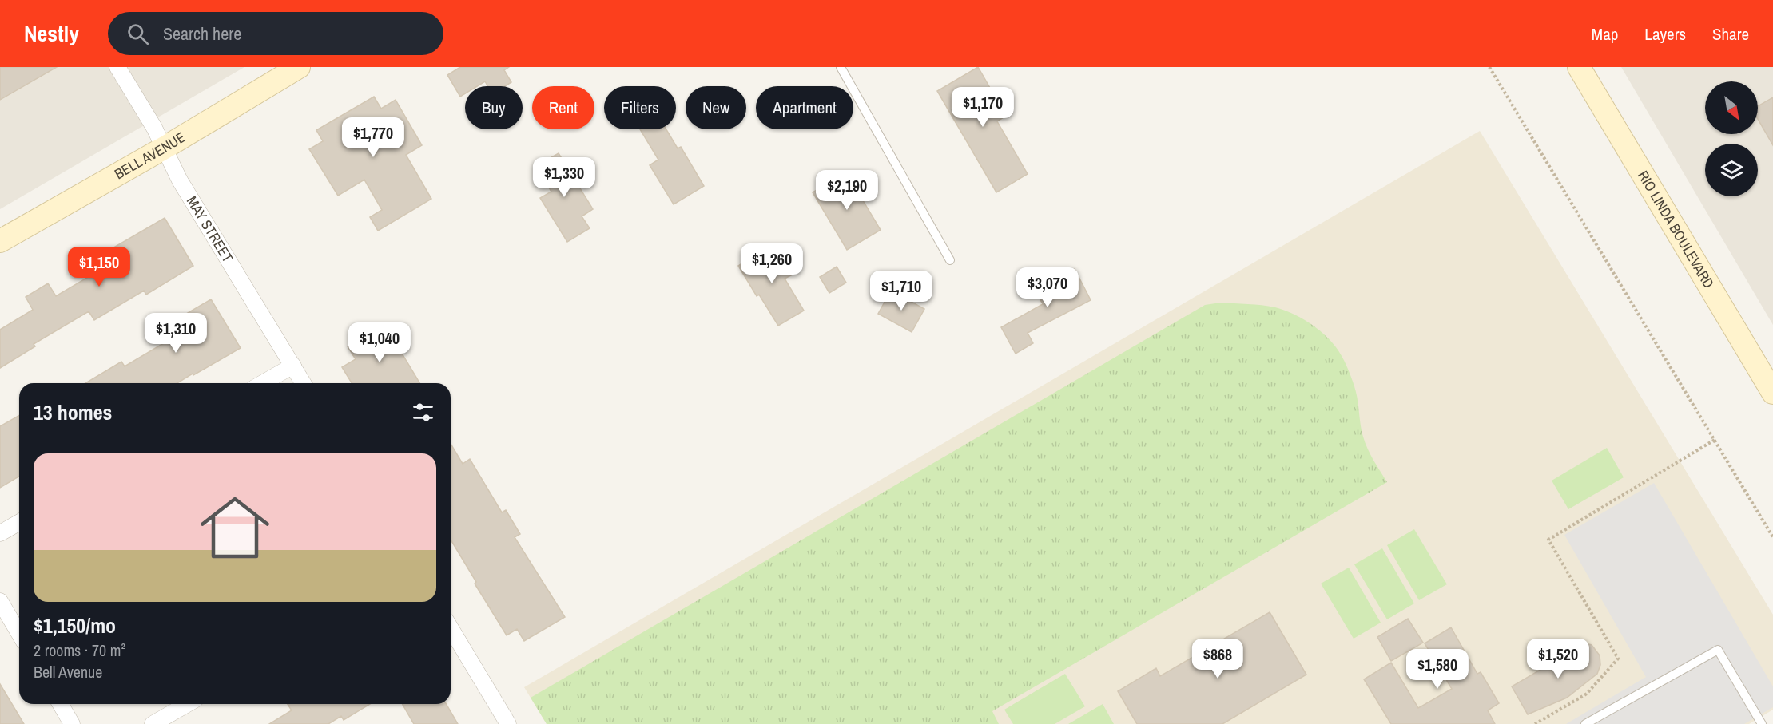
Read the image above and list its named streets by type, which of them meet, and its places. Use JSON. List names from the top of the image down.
{
  "streets": {
    "main road": ["BELL AVENUE", "RIO LINDA BOULEVARD"],
    "street": ["MAY STREET"]
  },
  "crossings": [
    ["BELL AVENUE", "MAY STREET"]
  ],
  "north": "bottom right",
  "page": {
    "header": "Nestly",
    "search": "Search here",
    "nav": ["Map", "Layers", "Share"],
    "chip": [
      "Buy",
      "Rent",
      "Filters",
      "New",
      "Apartment"
    ],
    "price": [
      "$1,170",
      "$1,770",
      "$1,330",
      "$2,190",
      "$1,260",
      "$1,150",
      "$3,070",
      "$1,710",
      "$1,310",
      "$1,040",
      "$868",
      "$1,520",
      "$1,580"
    ],
    "heading": "13 homes",
    "list": [
      {
        "name": "$1,150/mo",
        "note": "2 rooms · 70 m² · Bell Avenue"
      }
    ]
  }
}
